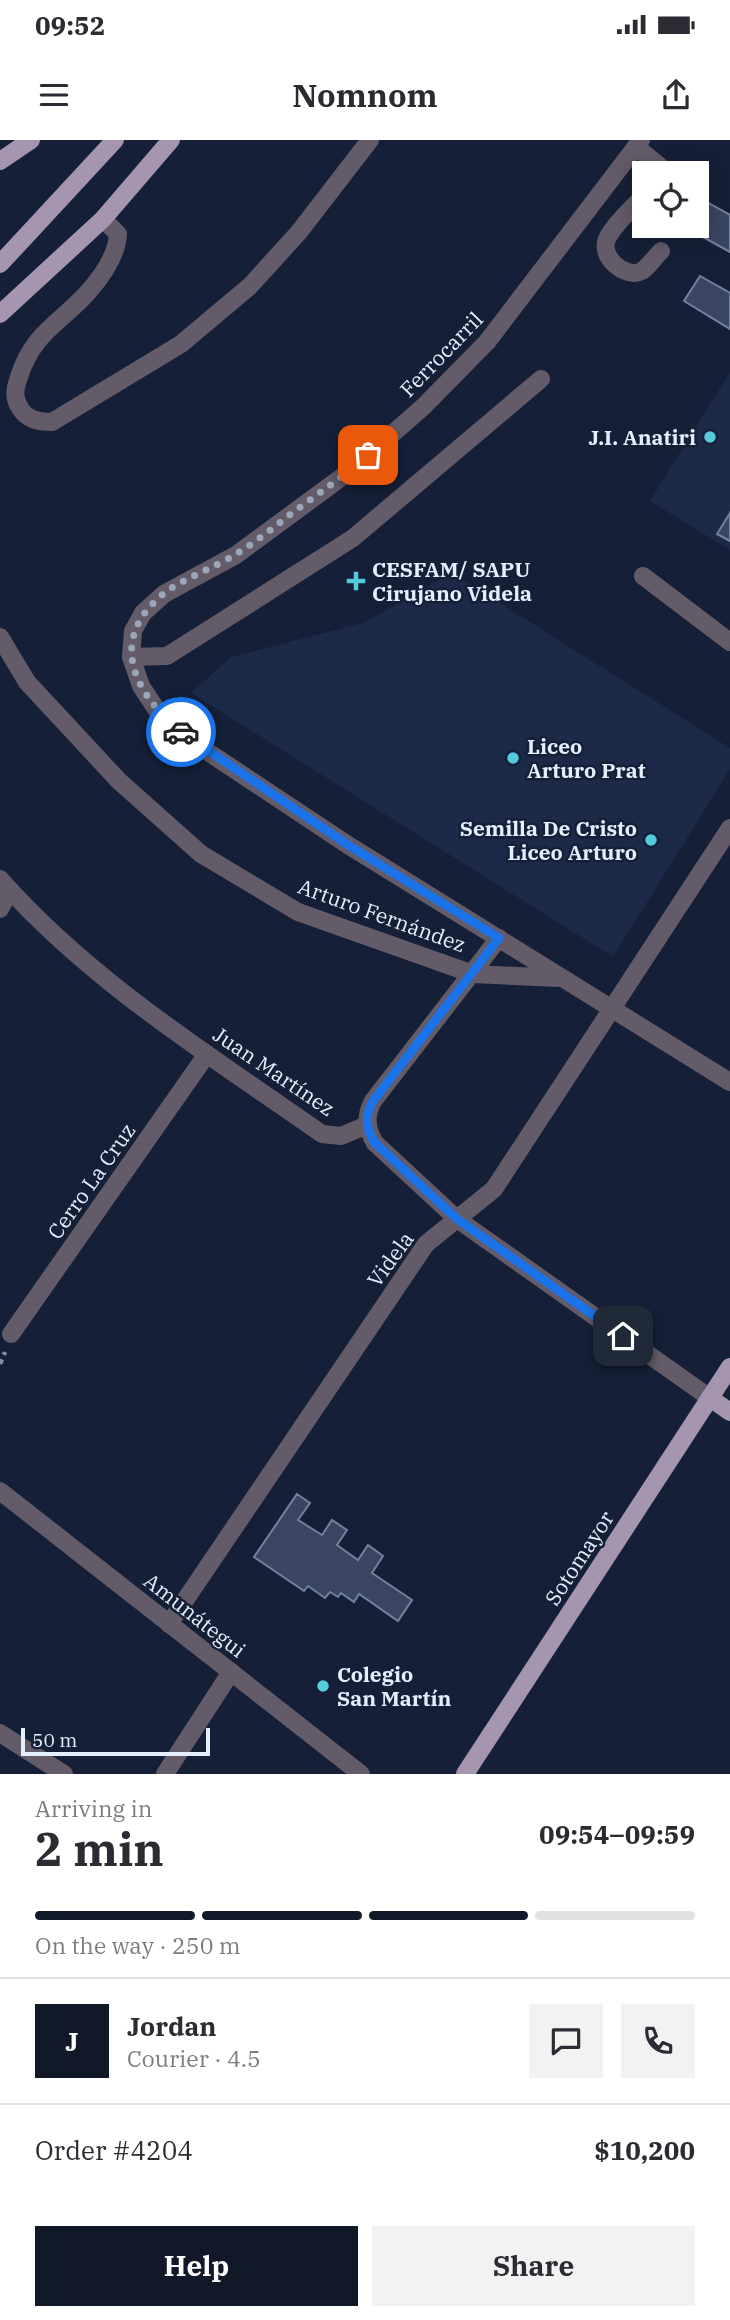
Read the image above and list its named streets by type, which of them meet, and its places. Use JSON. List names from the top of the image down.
{
  "streets": {
    "main road": ["Sotomayor"],
    "street": [
      "Ferrocarril",
      "Arturo Fernández",
      "Juan Martínez",
      "Cerro La Cruz",
      "Videla",
      "Amunátegui"
    ]
  },
  "crossings": [
    ["Ferrocarril", "Arturo Fernández"],
    ["Arturo Fernández", "Videla"],
    ["Juan Martínez", "Cerro La Cruz"],
    ["Videla", "Amunátegui"]
  ],
  "places": {
    "other": [
      "J.I. Anatiri",
      "Liceo Arturo Prat",
      "Semilla De Cristo Liceo Arturo",
      "Colegio San Martín"
    ],
    "health": ["CESFAM/ SAPU Cirujano Videla"]
  },
  "scale_bar": "50 m",
  "page": {
    "status": "09:52",
    "header": "Nomnom",
    "scale": "50 m",
    "heading": ["2 min", "Arriving in", "09:54–09:59"],
    "panel": [
      "Jordan",
      "Courier · 4.5",
      "Order #4204",
      "$10,200"
    ],
    "bar": "On the way · 250 m",
    "round": "J",
    "buttons": ["Help", "Share"]
  }
}
